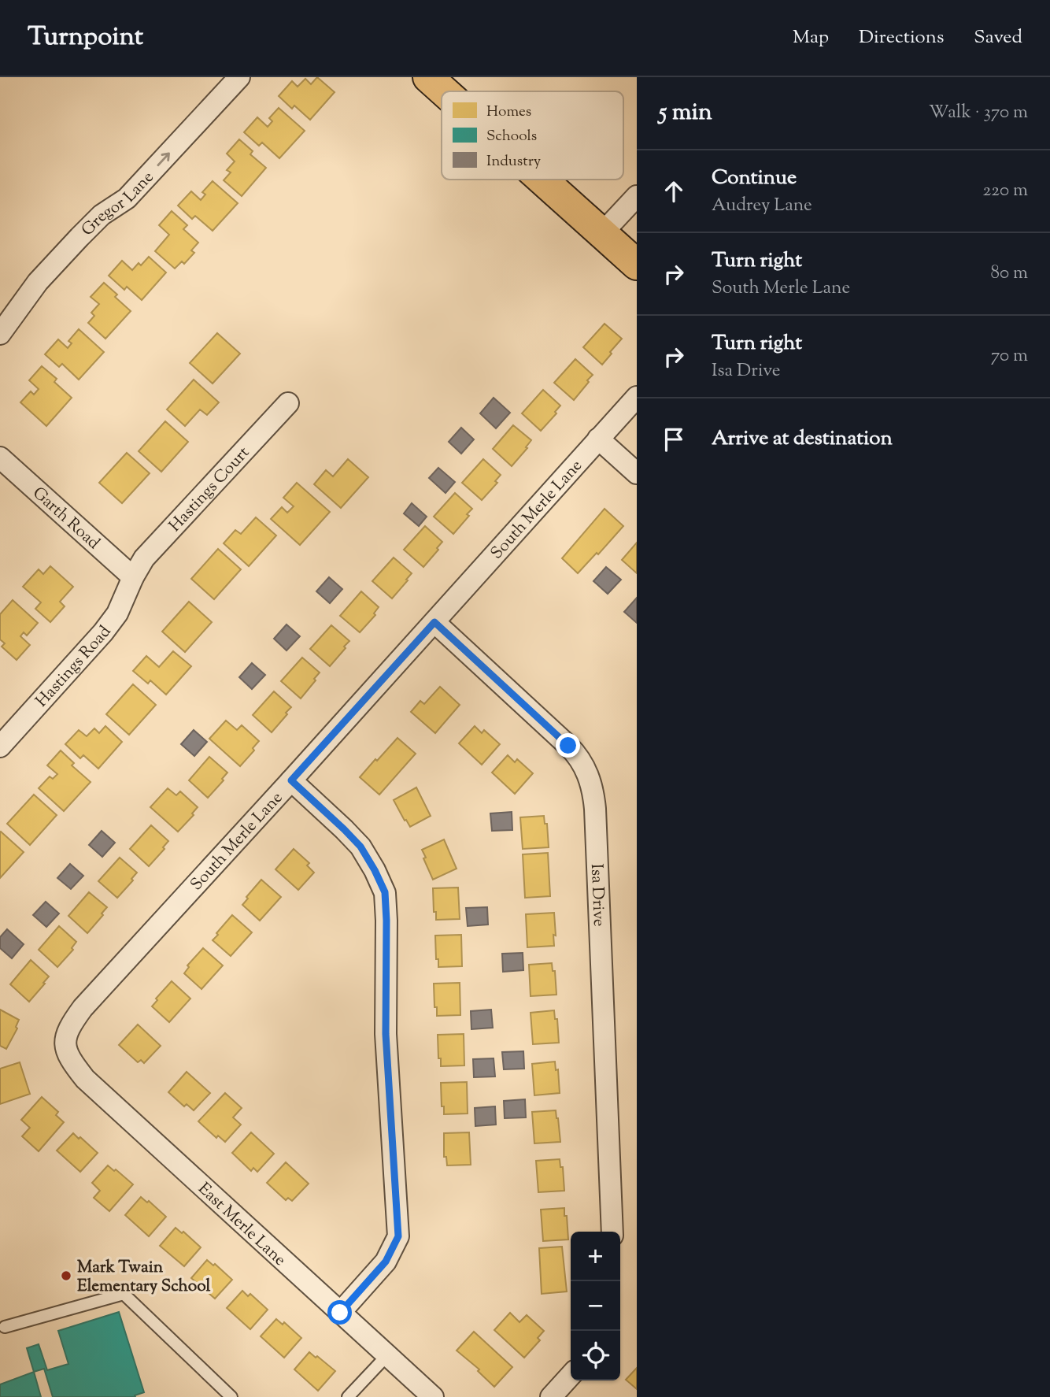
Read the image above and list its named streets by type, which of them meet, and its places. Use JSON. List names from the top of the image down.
{
  "streets": {
    "street": [
      "Gregor Lane",
      "Hastings Court",
      "South Merle Lane",
      "Garth Road",
      "Hastings Road",
      "Isa Drive",
      "East Merle Lane"
    ]
  },
  "crossings": [
    ["Hastings Court", "Garth Road"],
    ["Hastings Court", "Hastings Road"],
    ["South Merle Lane", "Isa Drive"],
    ["South Merle Lane", "East Merle Lane"],
    ["Garth Road", "Hastings Road"]
  ],
  "one_way": ["Gregor Lane"],
  "places": ["Mark Twain Elementary School"],
  "legend": ["Homes", "Schools", "Industry"],
  "page": {
    "header": "Turnpoint",
    "nav": ["Map", "Directions", "Saved"],
    "heading": ["5 min", "Walk · 370 m"],
    "list": [
      ["Continue", "Audrey Lane", "220 m"],
      ["Turn right", "South Merle Lane", "80 m"],
      ["Turn right", "Isa Drive", "70 m"],
      "Arrive at destination"
    ],
    "map_buttons": ["+", "−"]
  }
}
